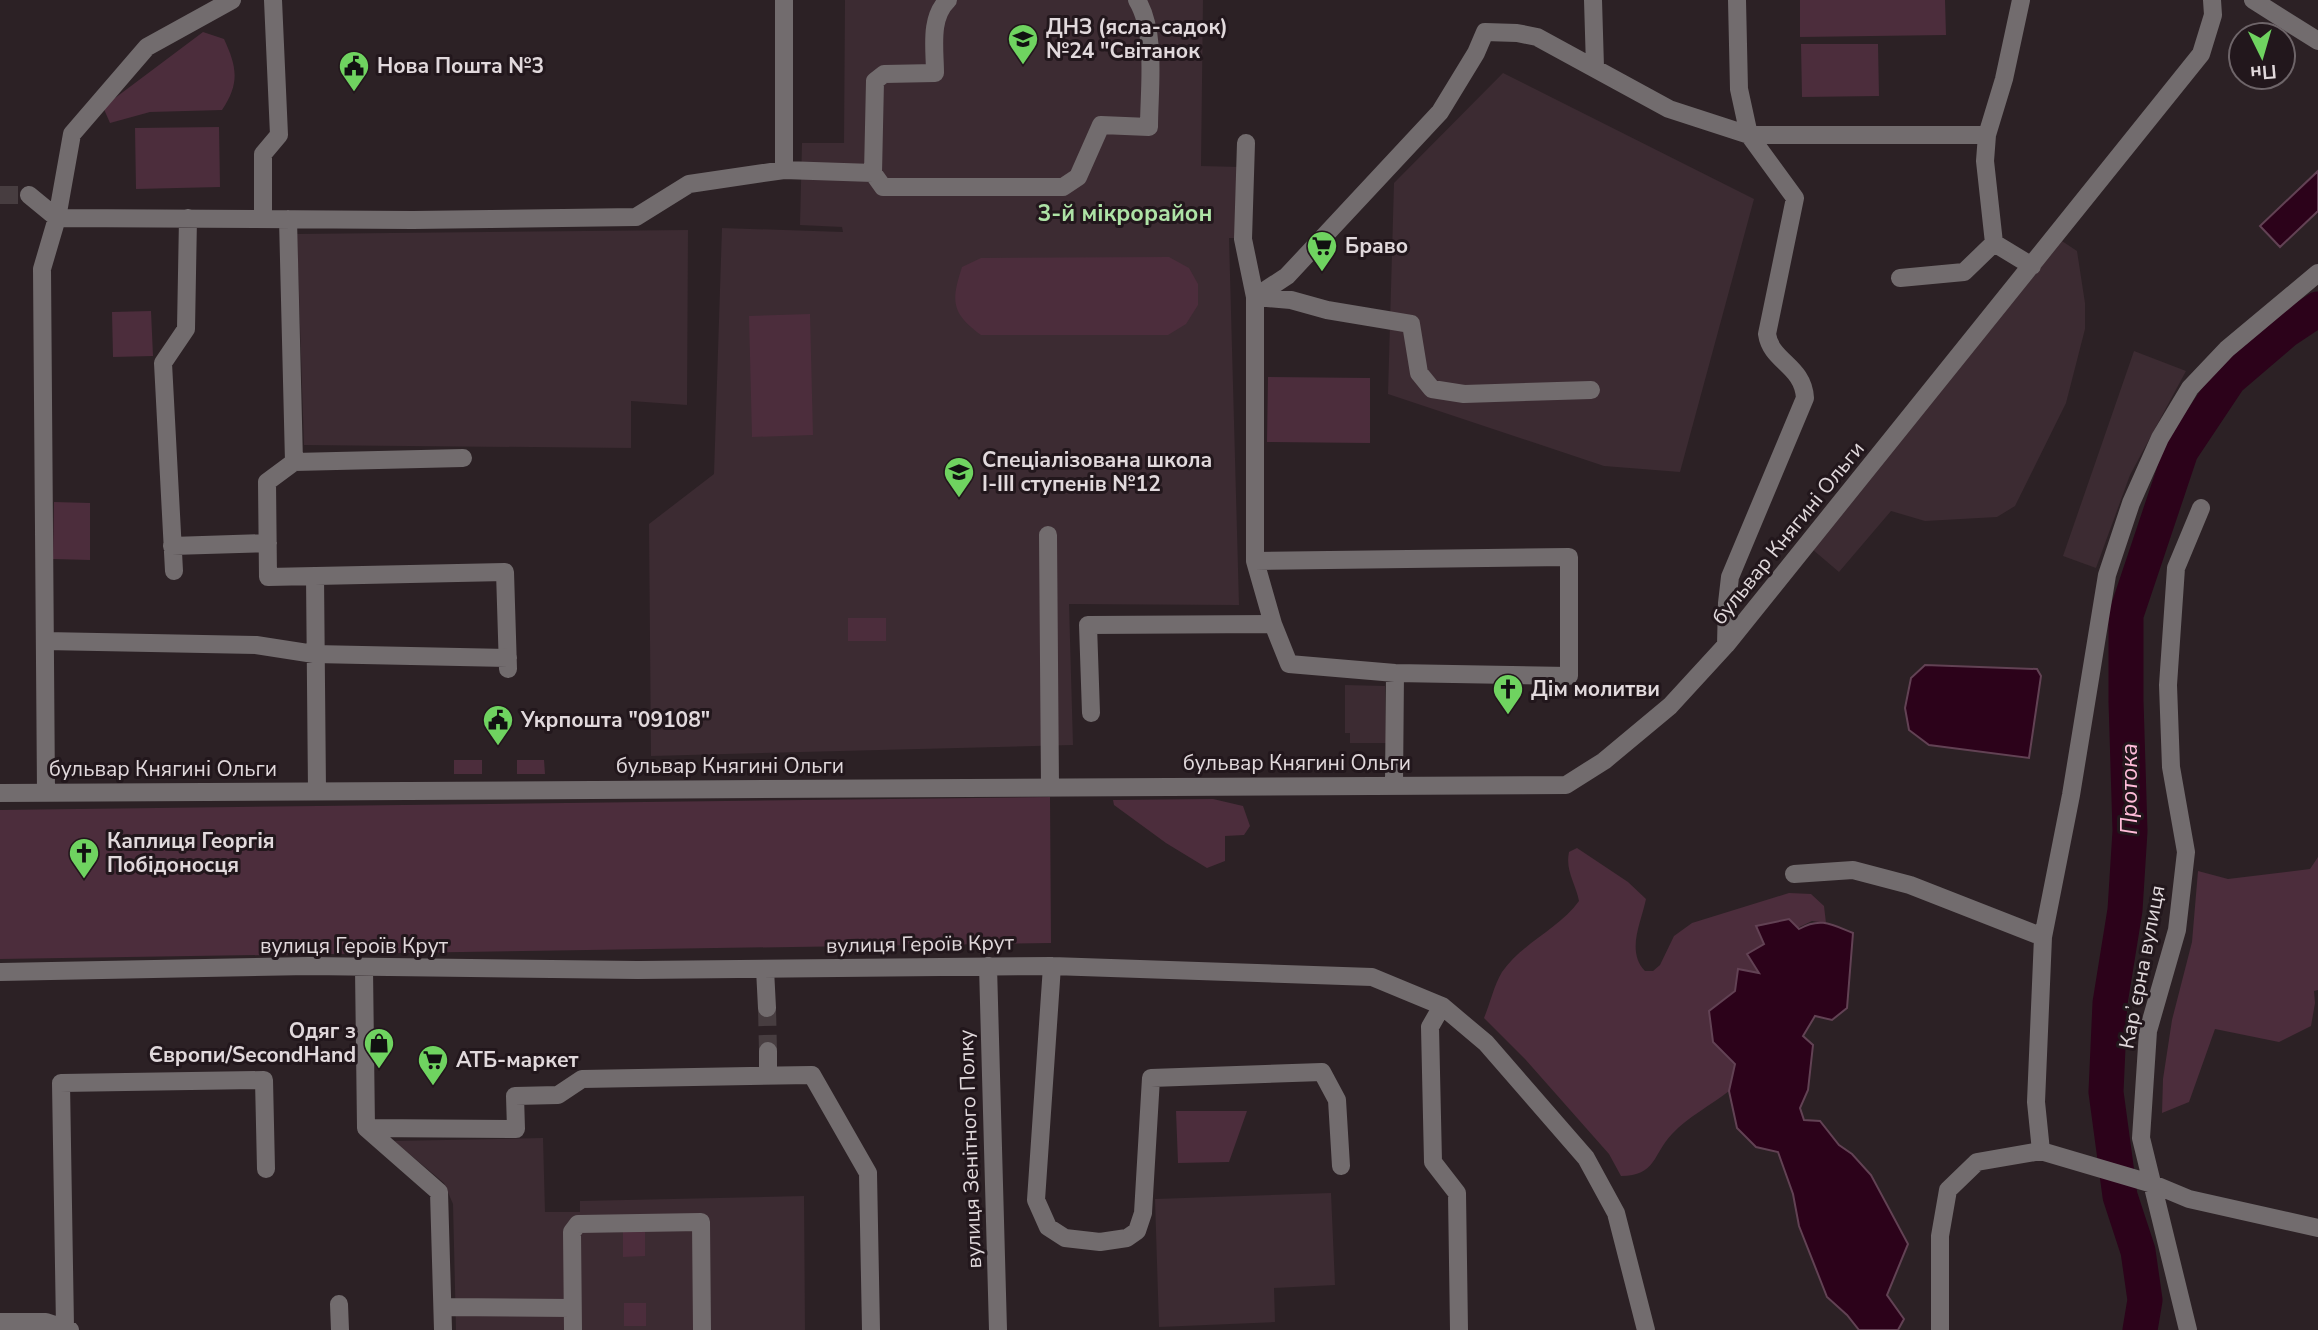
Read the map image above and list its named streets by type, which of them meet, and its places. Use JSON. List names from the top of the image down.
{
  "streets": {
    "street": [
      "бульвар Княгині Ольги",
      "вулиця Героїв Крут",
      "Карʼєрна вулиця",
      "вулиця Зенітного Полку"
    ]
  },
  "crossings": [
    ["вулиця Героїв Крут", "вулиця Зенітного Полку"]
  ],
  "districts": ["3-й мікрорайон"],
  "water": ["Протока"],
  "places": {
    "school or university": ["ДНЗ (ясла-садок) №24 \"Світанок", "Спеціалізована школа І-ІІІ ступенів №12"],
    "public building": ["Нова Пошта №3", "Укрпошта \"09108\""],
    "supermarket": ["Браво", "АТБ-маркет"],
    "church": ["Дім молитви", "Каплиця Георгія Побідоносця"],
    "shop": ["Одяг з Європи/SecondHand"]
  },
  "north": "bottom"
}
